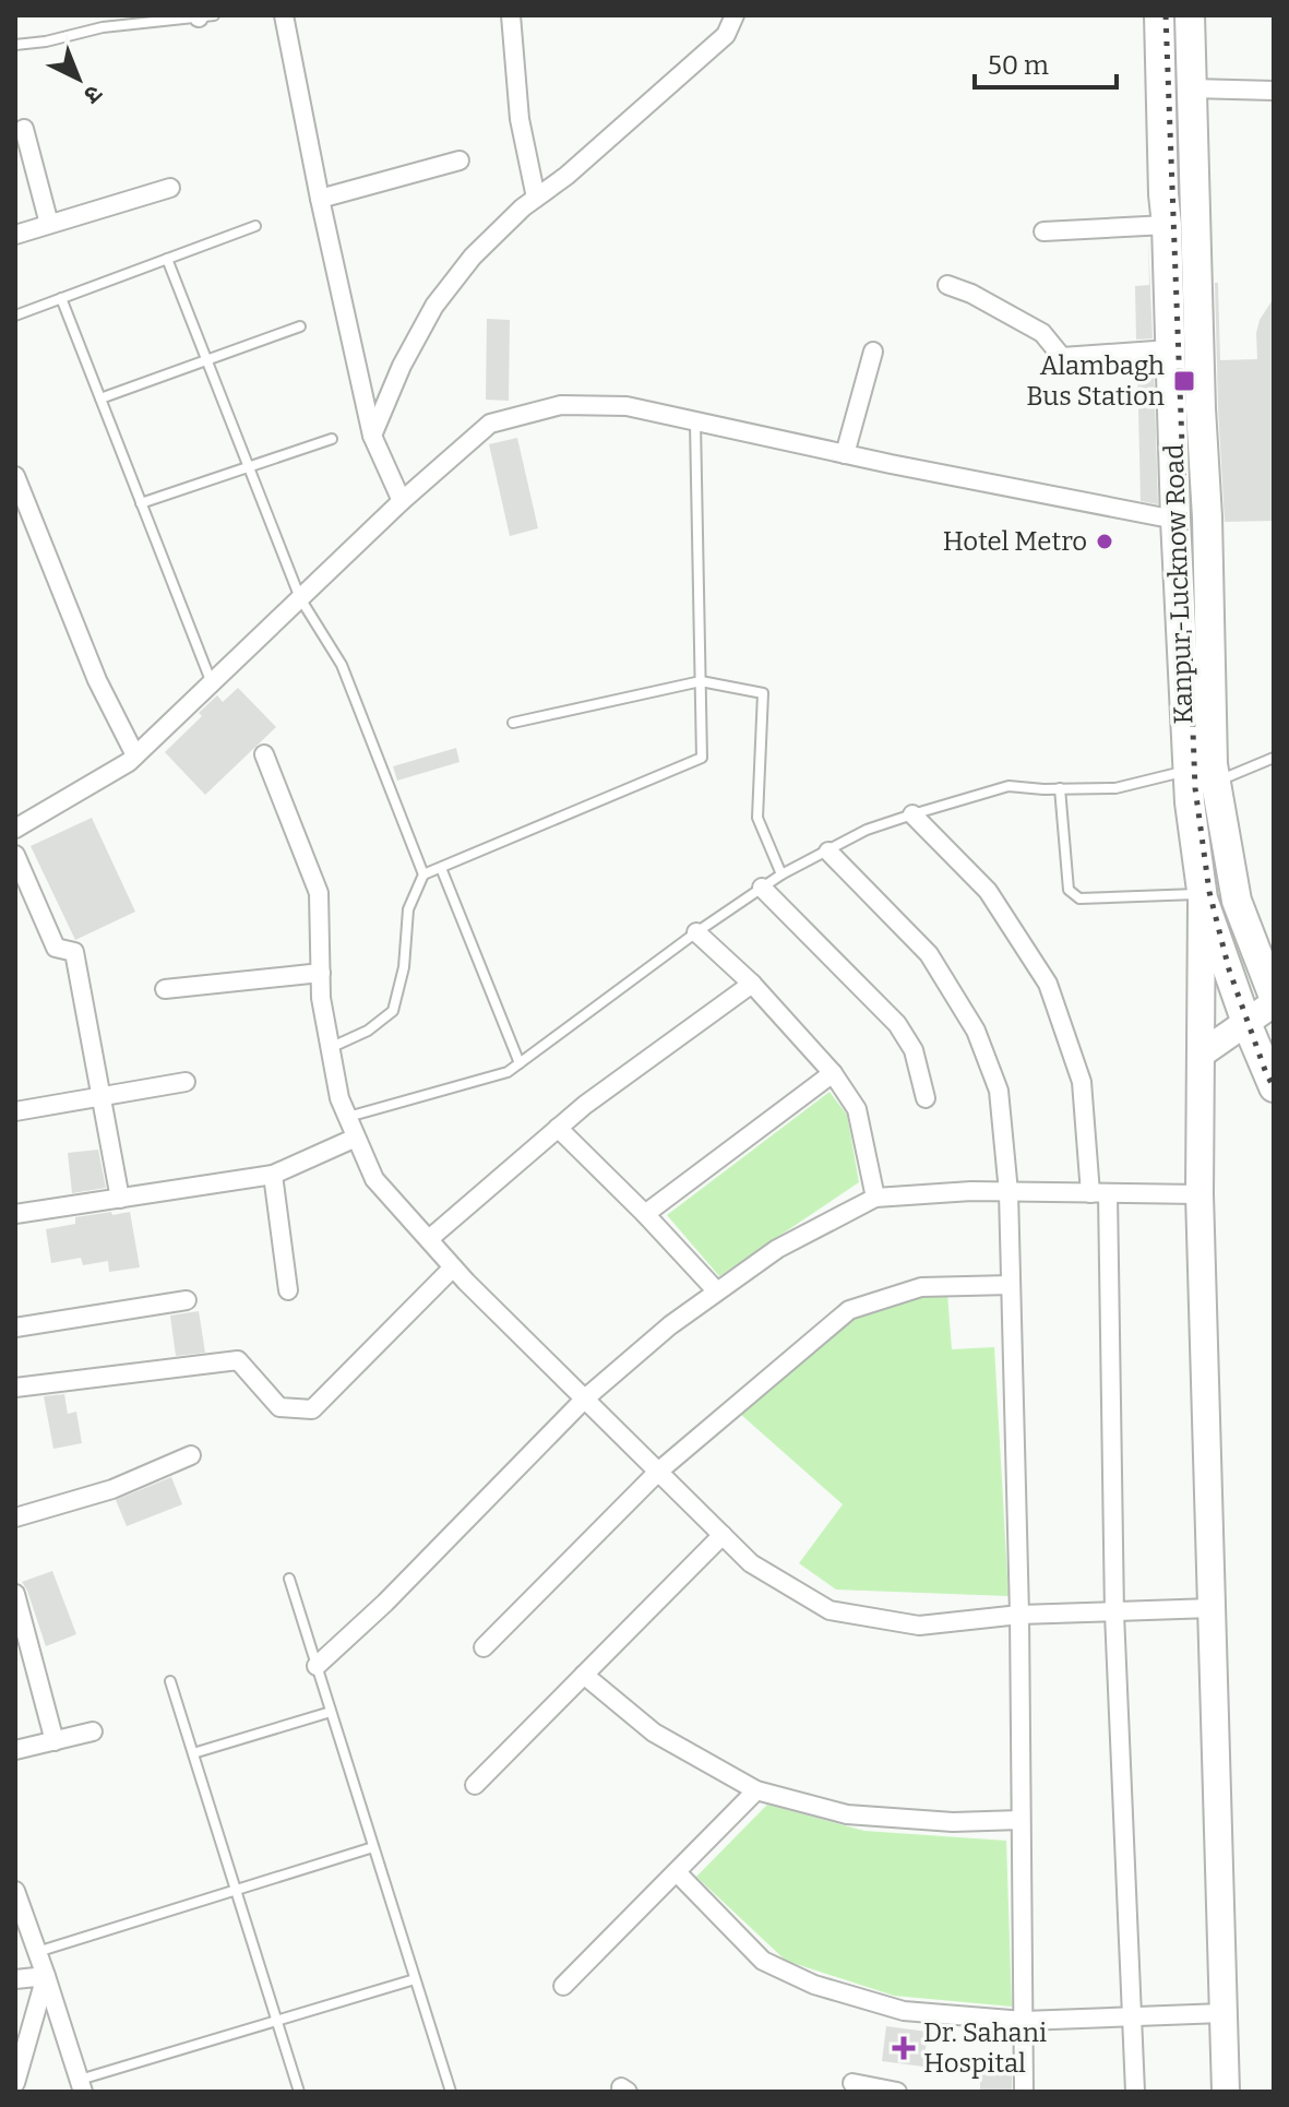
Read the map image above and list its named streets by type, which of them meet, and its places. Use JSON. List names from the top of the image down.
{
  "streets": {
    "main road": ["Kanpur-Lucknow Road"]
  },
  "places": {
    "transit": ["Alambagh Bus Station"],
    "other": ["Hotel Metro"],
    "health": ["Dr. Sahani Hospital"]
  },
  "scale_bar": "50 m",
  "north": "bottom right"
}
